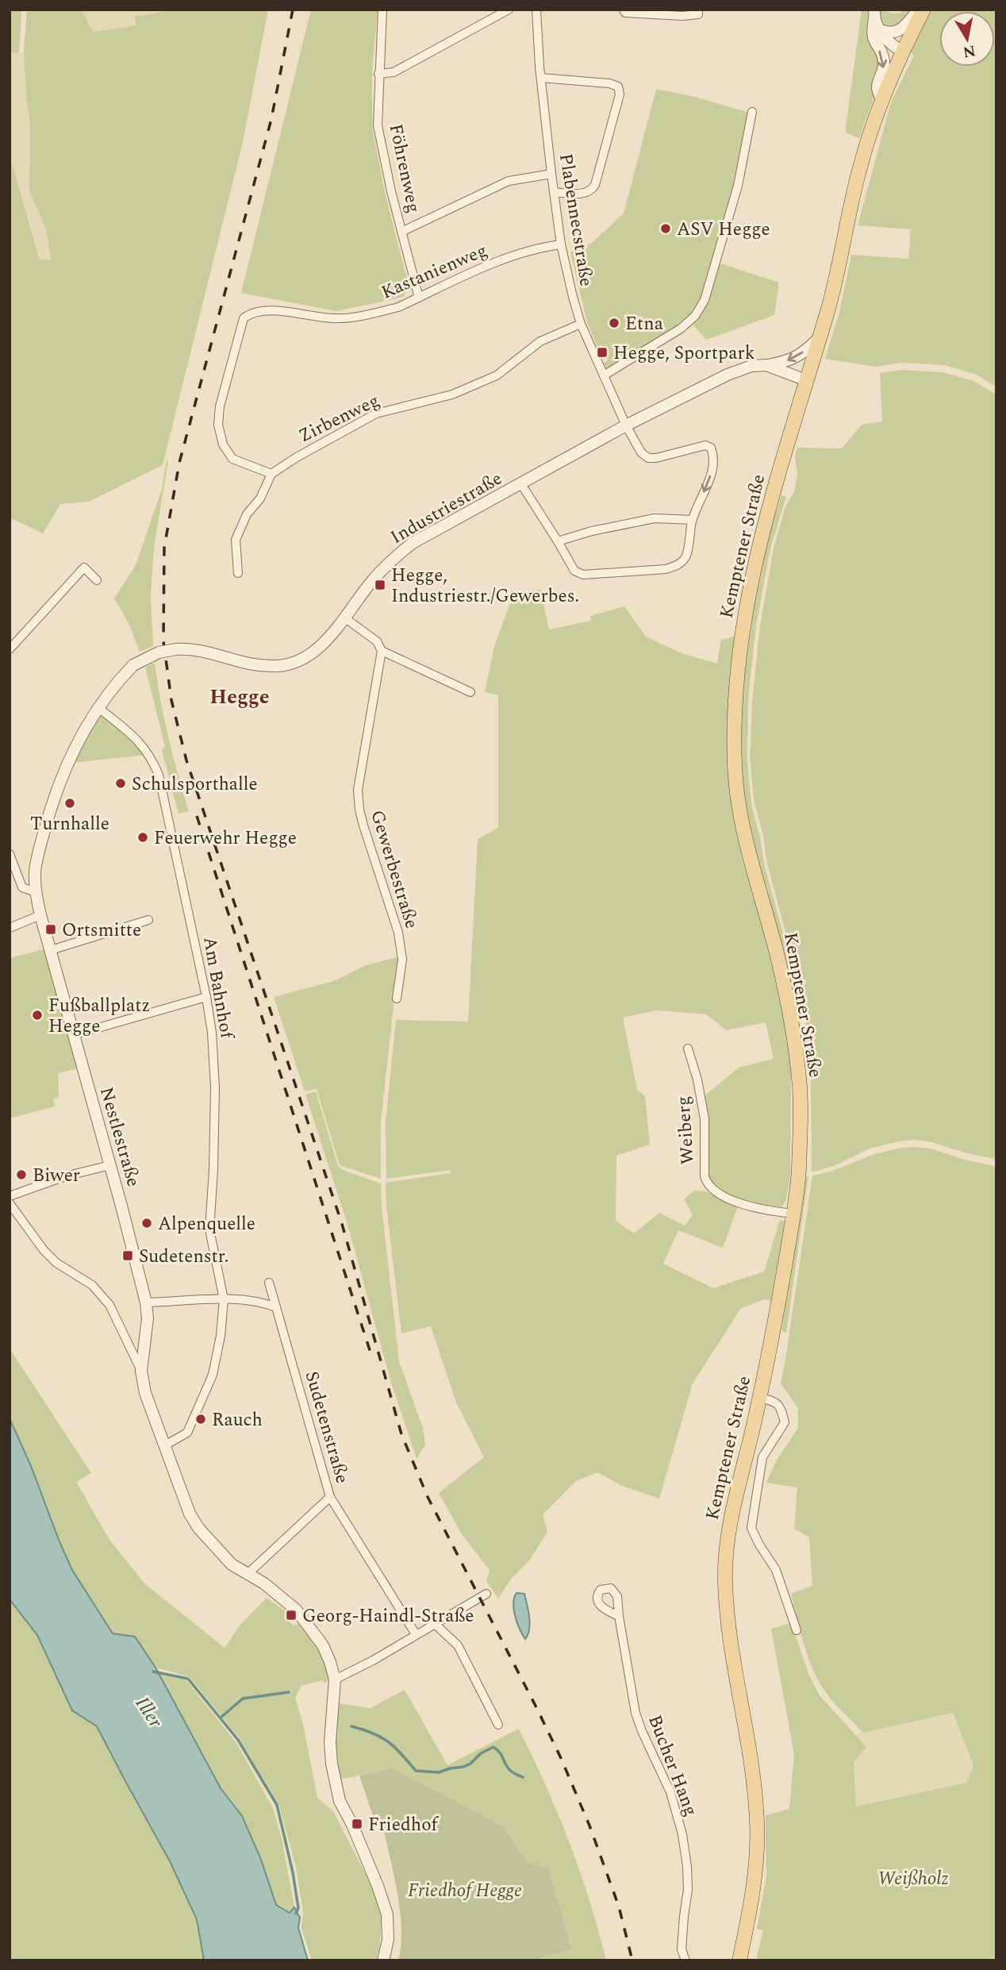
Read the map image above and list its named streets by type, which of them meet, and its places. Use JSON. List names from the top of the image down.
{
  "streets": {
    "main road": ["Kemptener Straße"],
    "street": [
      "Föhrenweg",
      "Plabennecstraße",
      "Kastanienweg",
      "Zirbenweg",
      "Industriestraße",
      "Gewerbestraße",
      "Am Bahnhof",
      "Weiberg",
      "Nestlestraße",
      "Sudetenstraße",
      "Bucher Hang"
    ]
  },
  "crossings": [
    ["Föhrenweg", "Kastanienweg"],
    ["Plabennecstraße", "Kastanienweg"],
    ["Plabennecstraße", "Zirbenweg"],
    ["Plabennecstraße", "Industriestraße"],
    ["Kastanienweg", "Zirbenweg"],
    ["Industriestraße", "Kemptener Straße"],
    ["Industriestraße", "Am Bahnhof"],
    ["Industriestraße", "Nestlestraße"],
    ["Kemptener Straße", "Weiberg"]
  ],
  "districts": ["Hegge"],
  "water": ["Iller"],
  "parks": ["Weißholz", "Friedhof Hegge"],
  "places": {
    "other": [
      "ASV Hegge",
      "Etna",
      "Schulsporthalle",
      "Turnhalle",
      "Feuerwehr Hegge",
      "Fußballplatz Hegge",
      "Biwer",
      "Alpenquelle",
      "Rauch"
    ],
    "transit": [
      "Hegge, Sportpark",
      "Hegge, Industriestr./Gewerbes.",
      "Ortsmitte",
      "Sudetenstr.",
      "Georg-Haindl-Straße",
      "Friedhof"
    ]
  },
  "north": "bottom"
}
